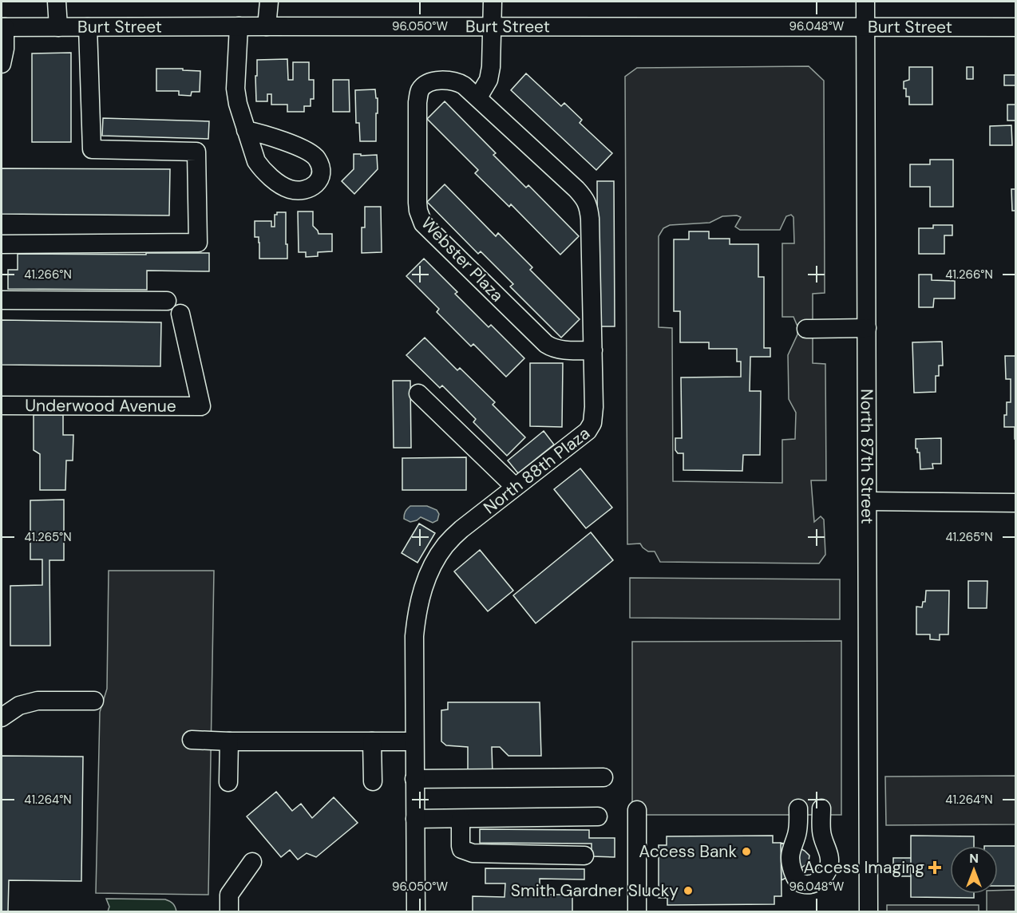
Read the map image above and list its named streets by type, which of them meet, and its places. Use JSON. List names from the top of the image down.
{
  "streets": {
    "street": [
      "Burt Street",
      "Webster Plaza",
      "Underwood Avenue",
      "North 87th Street",
      "North 88th Plaza"
    ]
  },
  "crossings": [
    ["Burt Street", "North 87th Street"],
    ["Webster Plaza", "North 88th Plaza"]
  ],
  "places": {
    "other": ["Access Bank", "Smith Gardner Slucky"],
    "health": ["Access Imaging"]
  },
  "north": "top",
  "coordinates": [
    "96.050°W",
    "96.048°W",
    "41.266°N",
    "41.265°N",
    "41.264°N"
  ]
}
